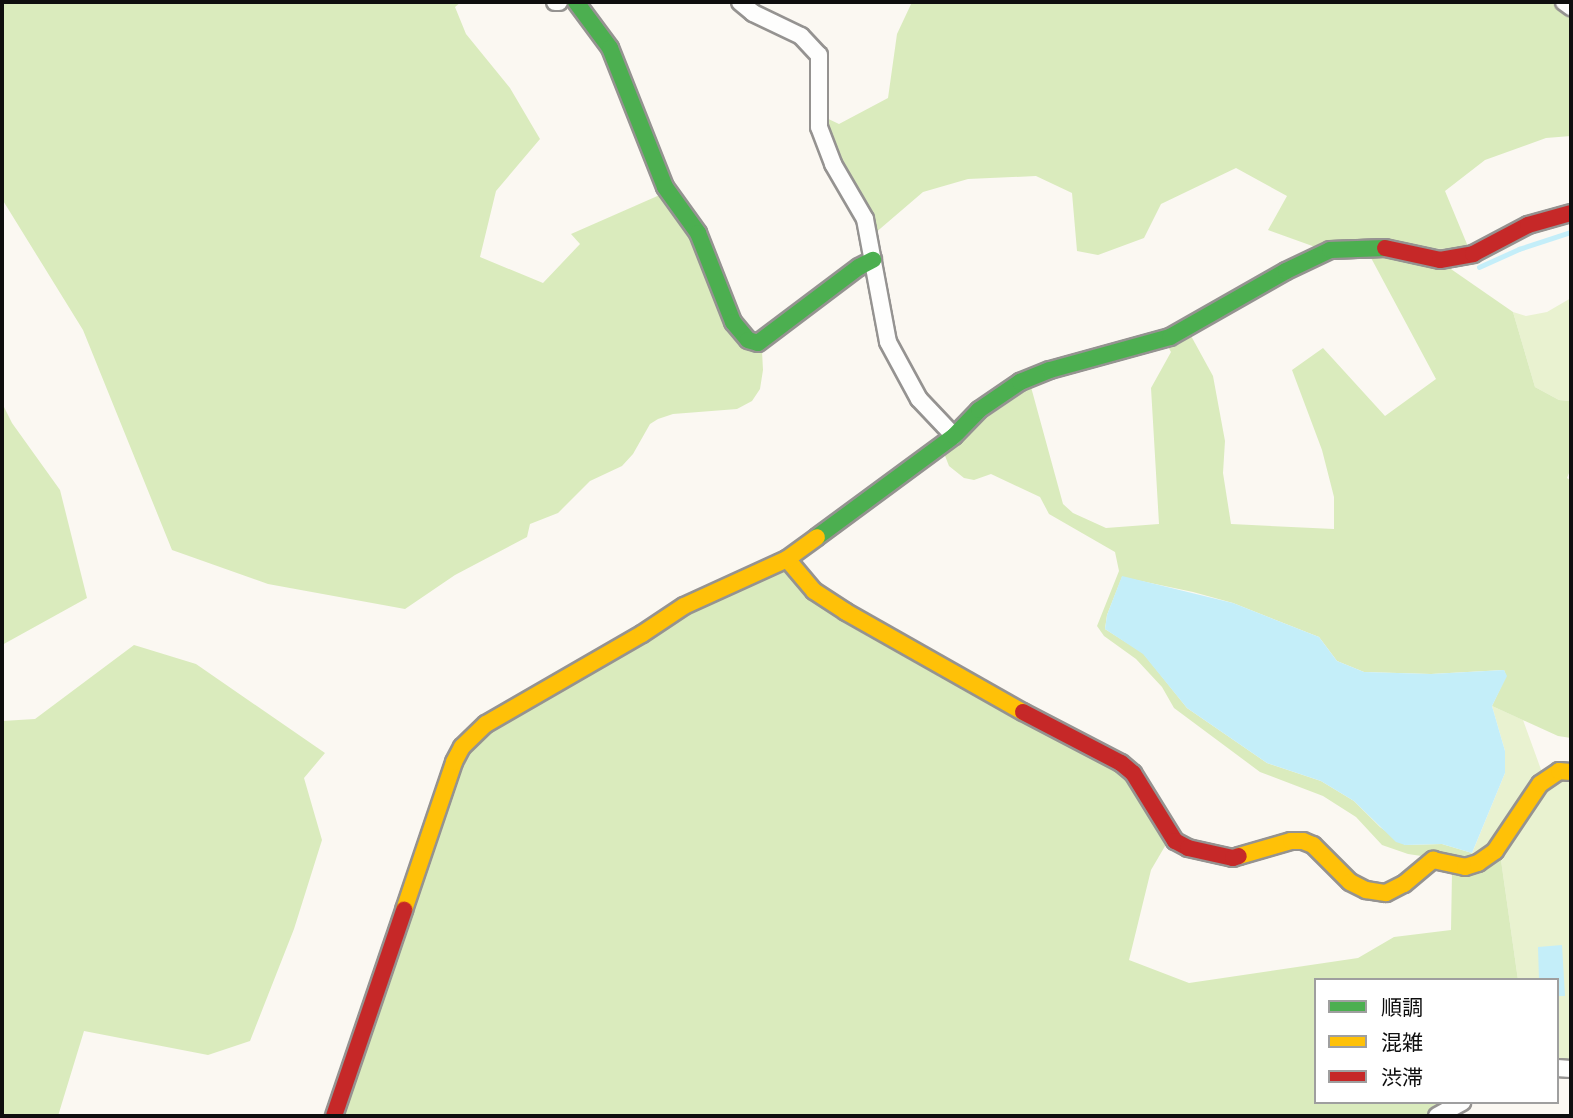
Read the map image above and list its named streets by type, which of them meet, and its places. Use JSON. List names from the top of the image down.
{
  "legend": ["順調", "混雑", "渋滞"]
}
